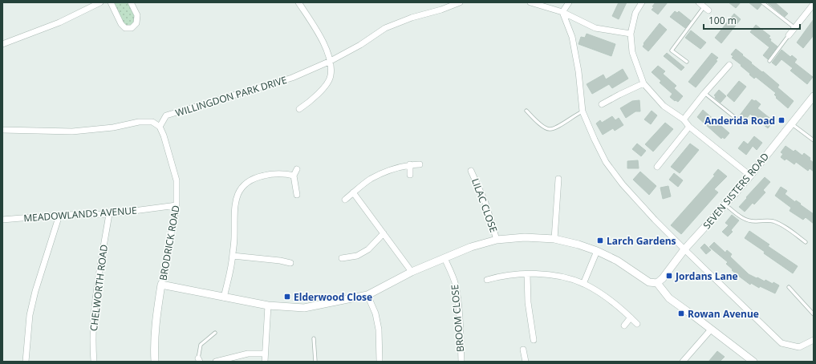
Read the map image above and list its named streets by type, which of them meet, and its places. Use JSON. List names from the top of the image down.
{
  "streets": {
    "street": [
      "WILLINGDON PARK DRIVE",
      "SEVEN SISTERS ROAD",
      "LILAC CLOSE",
      "MEADOWLANDS AVENUE",
      "BRODRICK ROAD",
      "CHELWORTH ROAD",
      "BROOM CLOSE"
    ]
  },
  "crossings": [
    ["WILLINGDON PARK DRIVE", "BRODRICK ROAD"],
    ["MEADOWLANDS AVENUE", "BRODRICK ROAD"],
    ["MEADOWLANDS AVENUE", "CHELWORTH ROAD"]
  ],
  "places": {
    "transit": [
      "Anderida Road",
      "Larch Gardens",
      "Jordans Lane",
      "Elderwood Close",
      "Rowan Avenue"
    ]
  },
  "scale_bar": "100 m"
}
